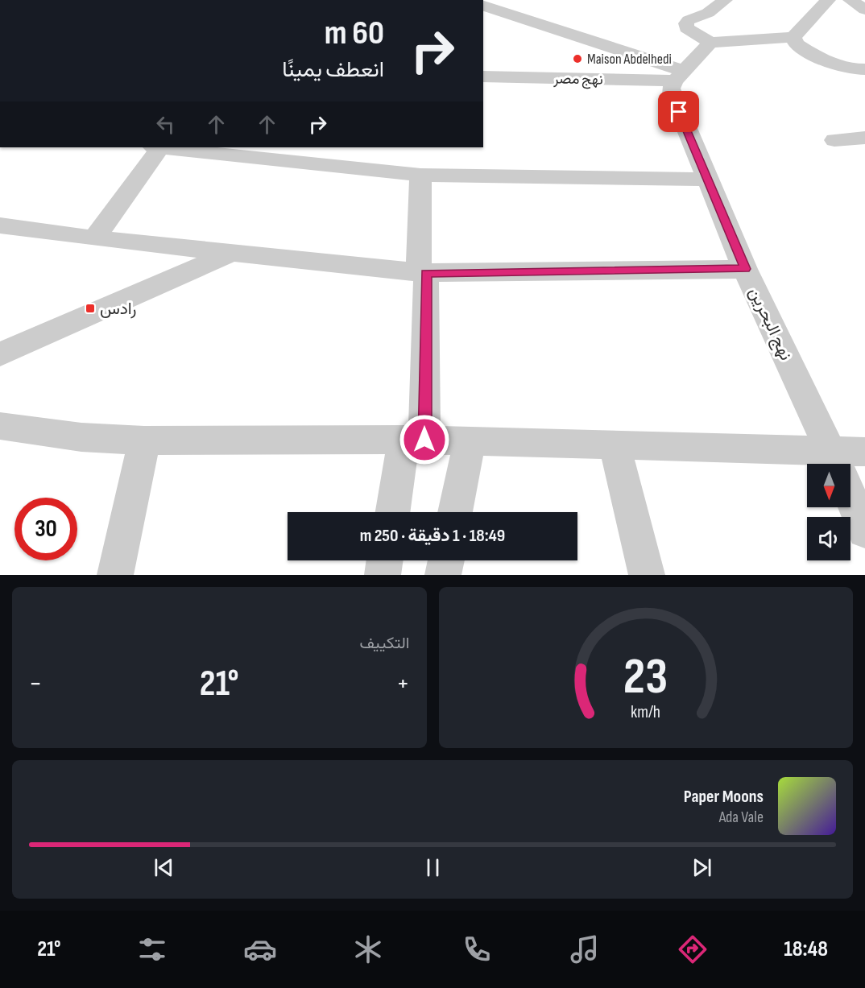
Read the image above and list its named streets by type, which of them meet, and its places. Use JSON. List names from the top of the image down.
{
  "streets": {
    "street": ["نهج مصر", "نهج البحرين"]
  },
  "crossings": [
    ["نهج مصر", "نهج البحرين"]
  ],
  "places": {
    "other": ["Maison Abdelhedi"],
    "transit": ["رادس"]
  },
  "north": "bottom",
  "page": {
    "turn": ["60 m", "انعطف يمينًا"],
    "limit": "30",
    "trip": "18:49 · 1 دقيقة · 250 m",
    "tile": "التكييف",
    "heat": ["−", "21°", "+"],
    "song": ["Paper Moons", "Ada Vale"],
    "tabs": ["18:48", "21°"],
    "gauge": ["23", "km/h"]
  }
}
